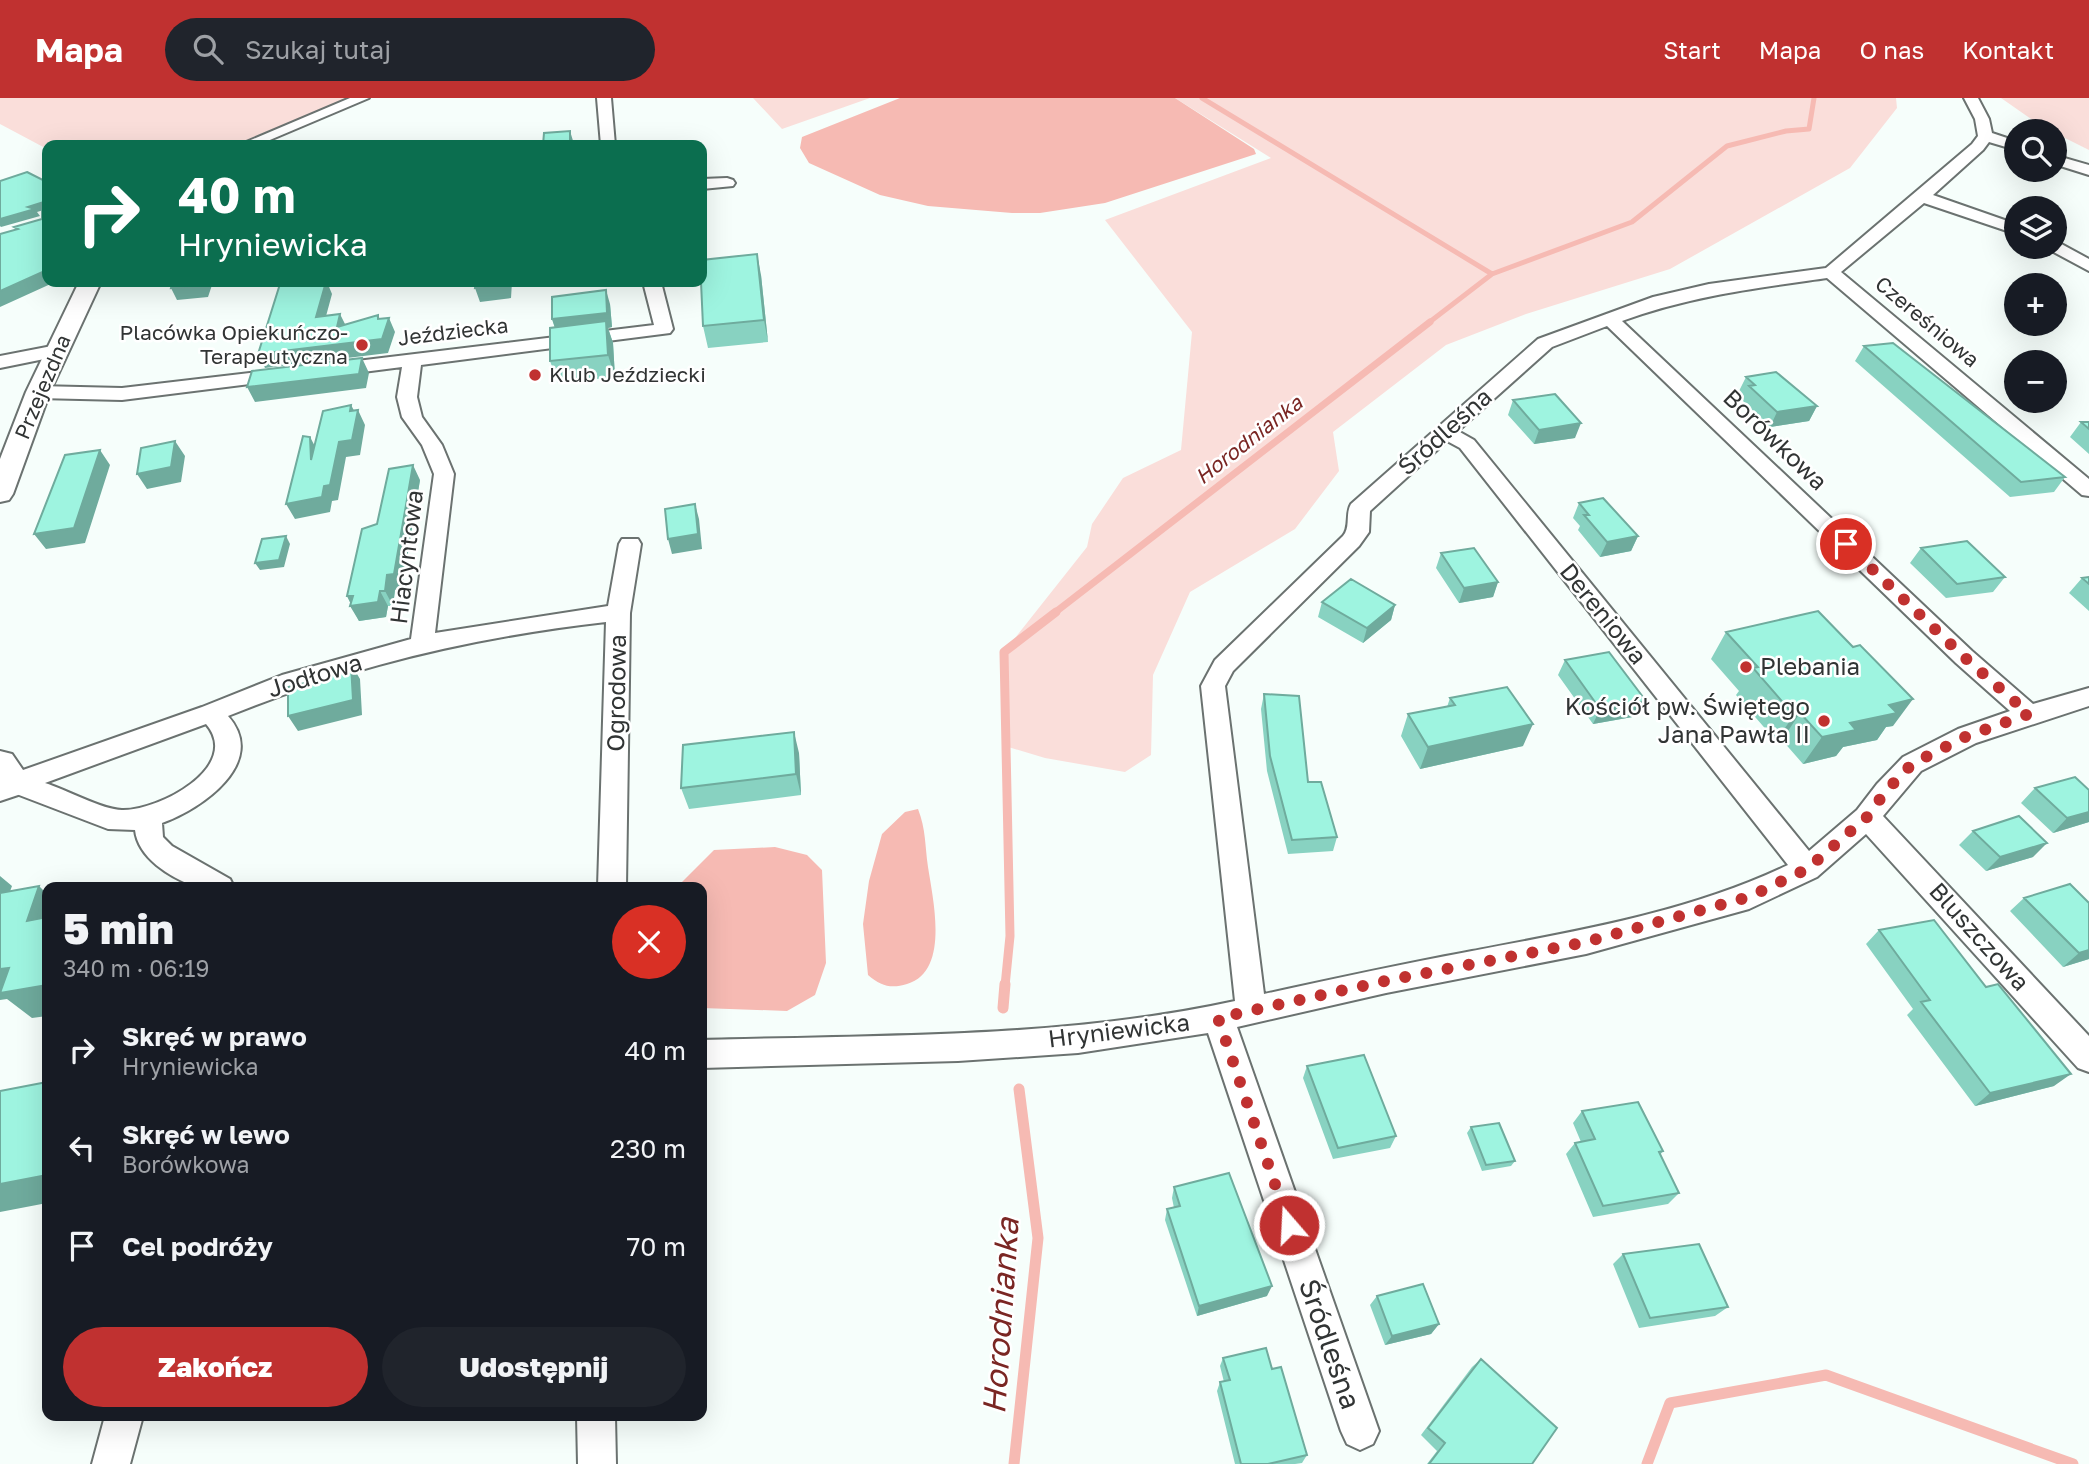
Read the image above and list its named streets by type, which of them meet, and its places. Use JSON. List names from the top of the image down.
{
  "streets": {
    "street": [
      "Czereśniowa",
      "Jeździecka",
      "Przejezdna",
      "Śródleśna",
      "Borówkowa",
      "Hiacyntowa",
      "Dereniowa",
      "Jodłowa",
      "Ogrodowa",
      "Bluszczowa",
      "Hryniewicka"
    ]
  },
  "crossings": [
    ["Czereśniowa", "Śródleśna"],
    ["Jeździecka", "Przejezdna"],
    ["Jeździecka", "Hiacyntowa"],
    ["Śródleśna", "Borówkowa"],
    ["Śródleśna", "Dereniowa"],
    ["Śródleśna", "Hryniewicka"],
    ["Borówkowa", "Hryniewicka"],
    ["Hiacyntowa", "Jodłowa"],
    ["Hiacyntowa", "Ogrodowa"],
    ["Dereniowa", "Hryniewicka"],
    ["Jodłowa", "Ogrodowa"],
    ["Bluszczowa", "Hryniewicka"]
  ],
  "water": ["Horodnianka"],
  "places": [
    "Placówka Opiekuńczo- Terapeutyczna",
    "Klub Jeździecki",
    "Plebania",
    "Kościół pw. Świętego Jana Pawła II"
  ],
  "page": {
    "header": "Mapa",
    "search": "Szukaj tutaj",
    "nav": [
      "Start",
      "Mapa",
      "O nas",
      "Kontakt"
    ],
    "map_buttons": ["+", "−"],
    "turn": ["40 m", "Hryniewicka"],
    "heading": ["5 min", "340 m · 06:19"],
    "list": [
      {
        "name": "Skręć w prawo",
        "note": "Hryniewicka",
        "value": "40 m"
      },
      {
        "name": "Skręć w lewo",
        "note": "Borówkowa",
        "value": "230 m"
      },
      {
        "name": "Cel podróży",
        "value": "70 m"
      }
    ],
    "buttons": ["Zakończ", "Udostępnij"]
  }
}
